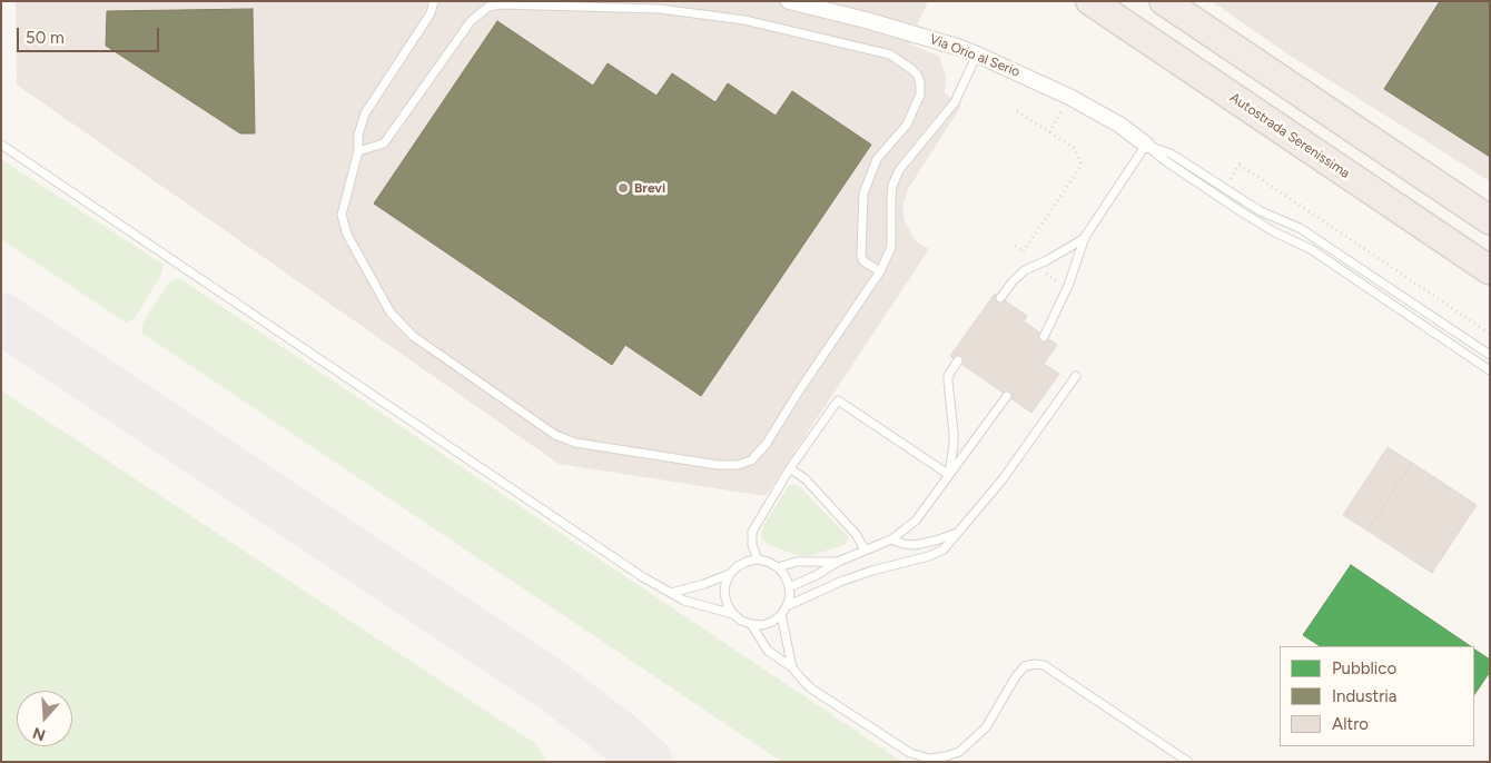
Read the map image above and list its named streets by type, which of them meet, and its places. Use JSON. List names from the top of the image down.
{
  "streets": {
    "highway": ["Autostrada Serenissima"],
    "street": ["Via Orio al Serio"]
  },
  "places": ["Brevi"],
  "legend": ["Pubblico", "Industria", "Altro"],
  "scale_bar": "50 m",
  "north": "bottom"
}
